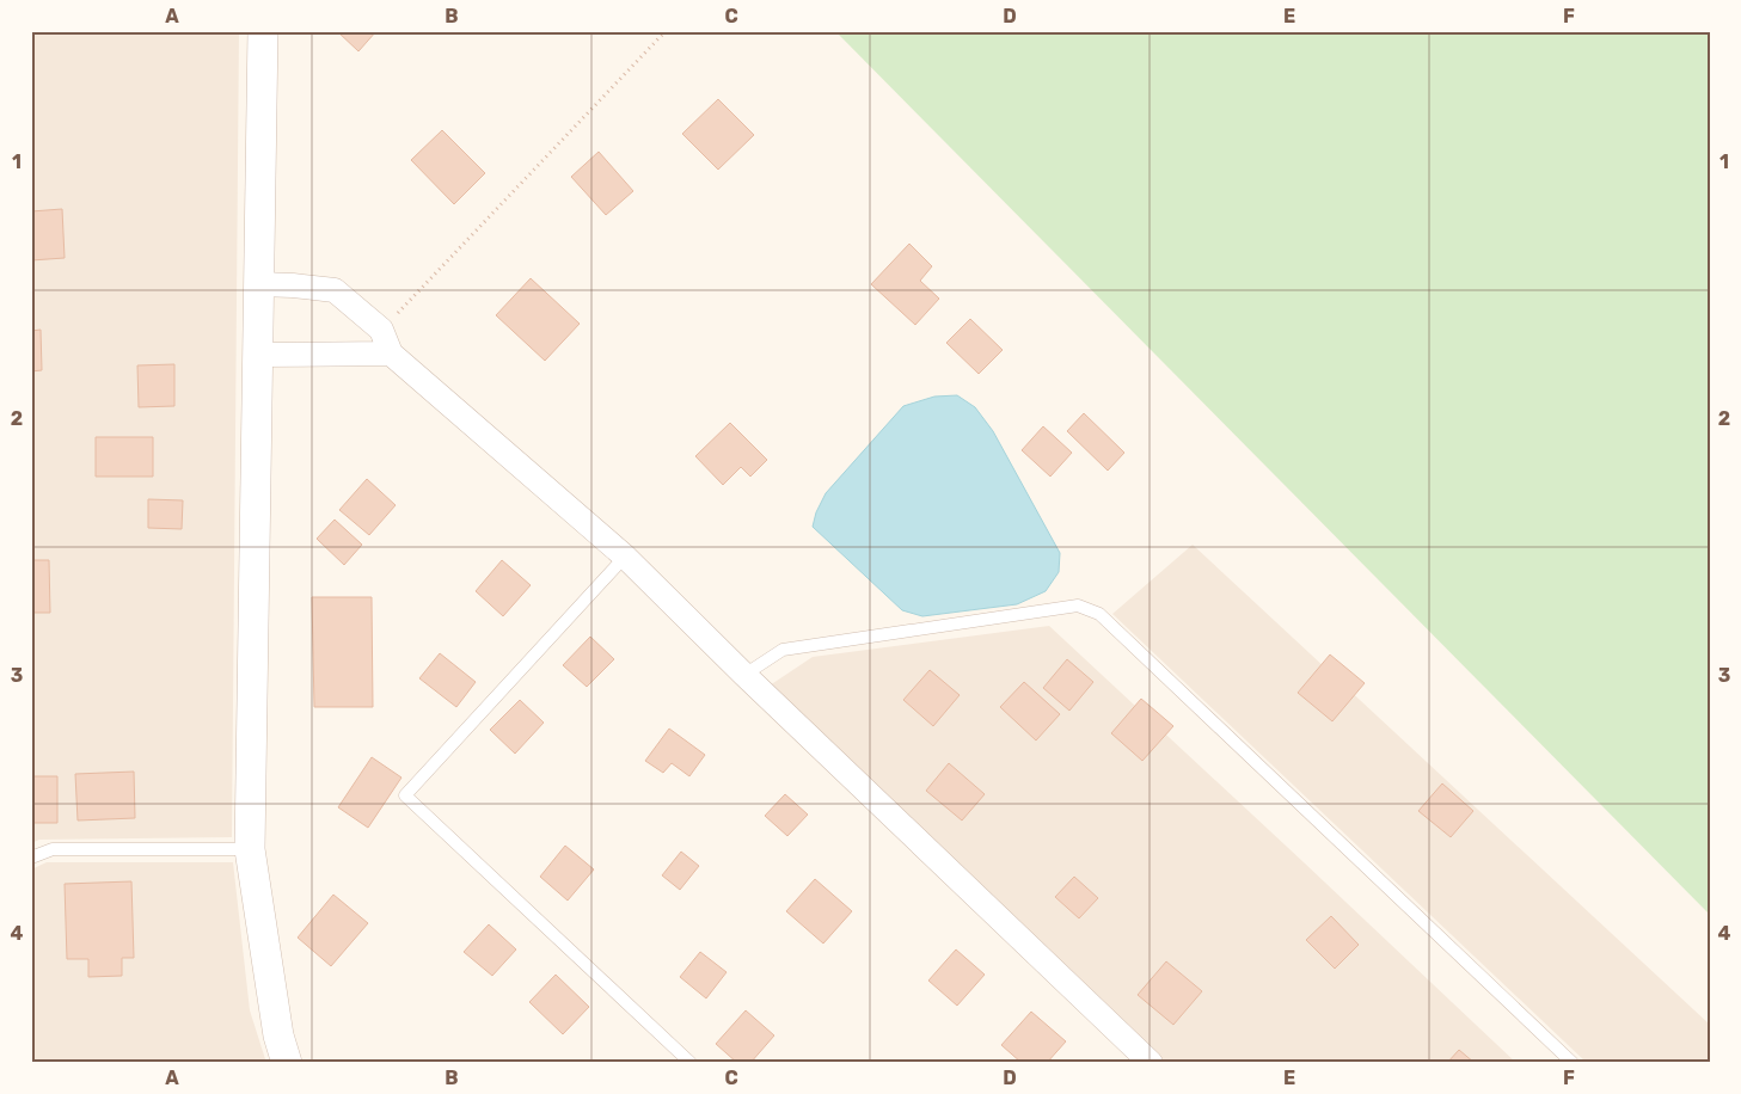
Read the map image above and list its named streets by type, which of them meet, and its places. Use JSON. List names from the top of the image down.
{
  "grid": {
    "columns": [
      "A",
      "B",
      "C",
      "D",
      "E",
      "F"
    ],
    "rows": [
      "1",
      "2",
      "3",
      "4"
    ]
  }
}
